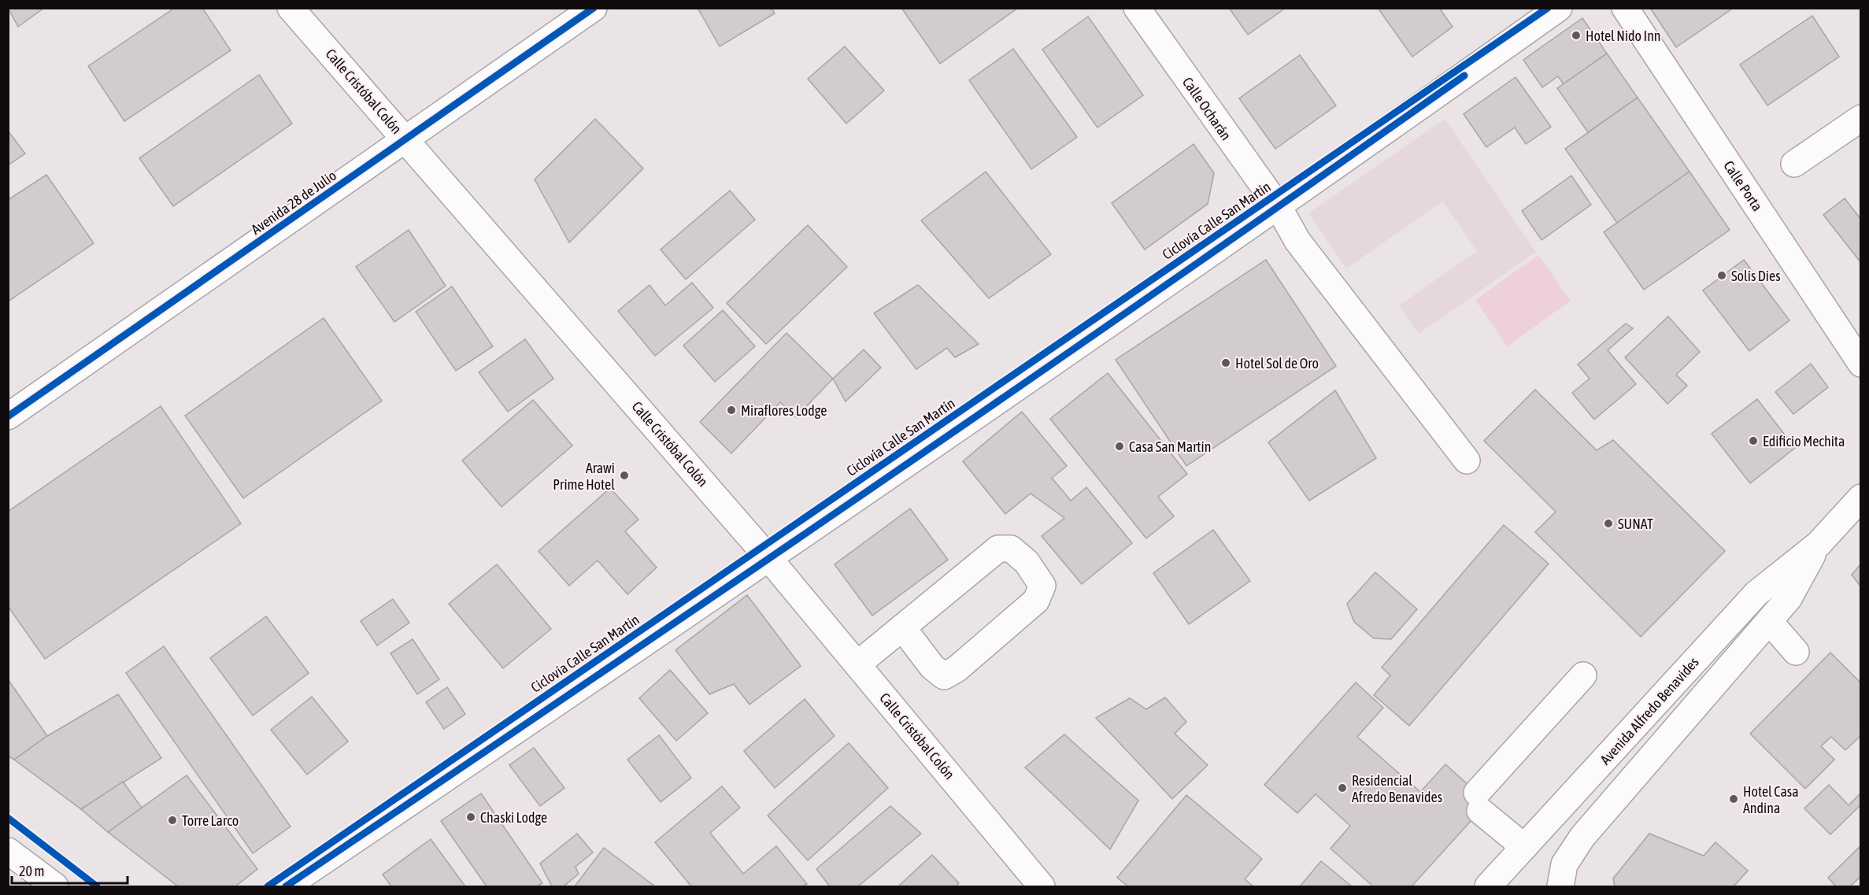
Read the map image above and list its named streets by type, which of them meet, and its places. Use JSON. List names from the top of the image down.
{
  "streets": {
    "street": [
      "Calle Cristóbal Colón",
      "Calle Ocharán",
      "Calle Porta",
      "Avenida 28 de Julio",
      "Avenida Alfredo Benavides"
    ],
    "cycle path": ["Ciclovía Calle San Martín"]
  },
  "crossings": [
    ["Calle Cristóbal Colón", "Avenida 28 de Julio"]
  ],
  "places": [
    "Hotel Nido Inn",
    "Solís Dies",
    "Hotel Sol de Oro",
    "Miraflores Lodge",
    "Edificio Mechita",
    "Casa San Martín",
    "Arawi Prime Hotel",
    "SUNAT",
    "Residencial Afredo Benavides",
    "Hotel Casa Andina",
    "Chaski Lodge",
    "Torre Larco"
  ],
  "scale_bar": "20 m"
}
